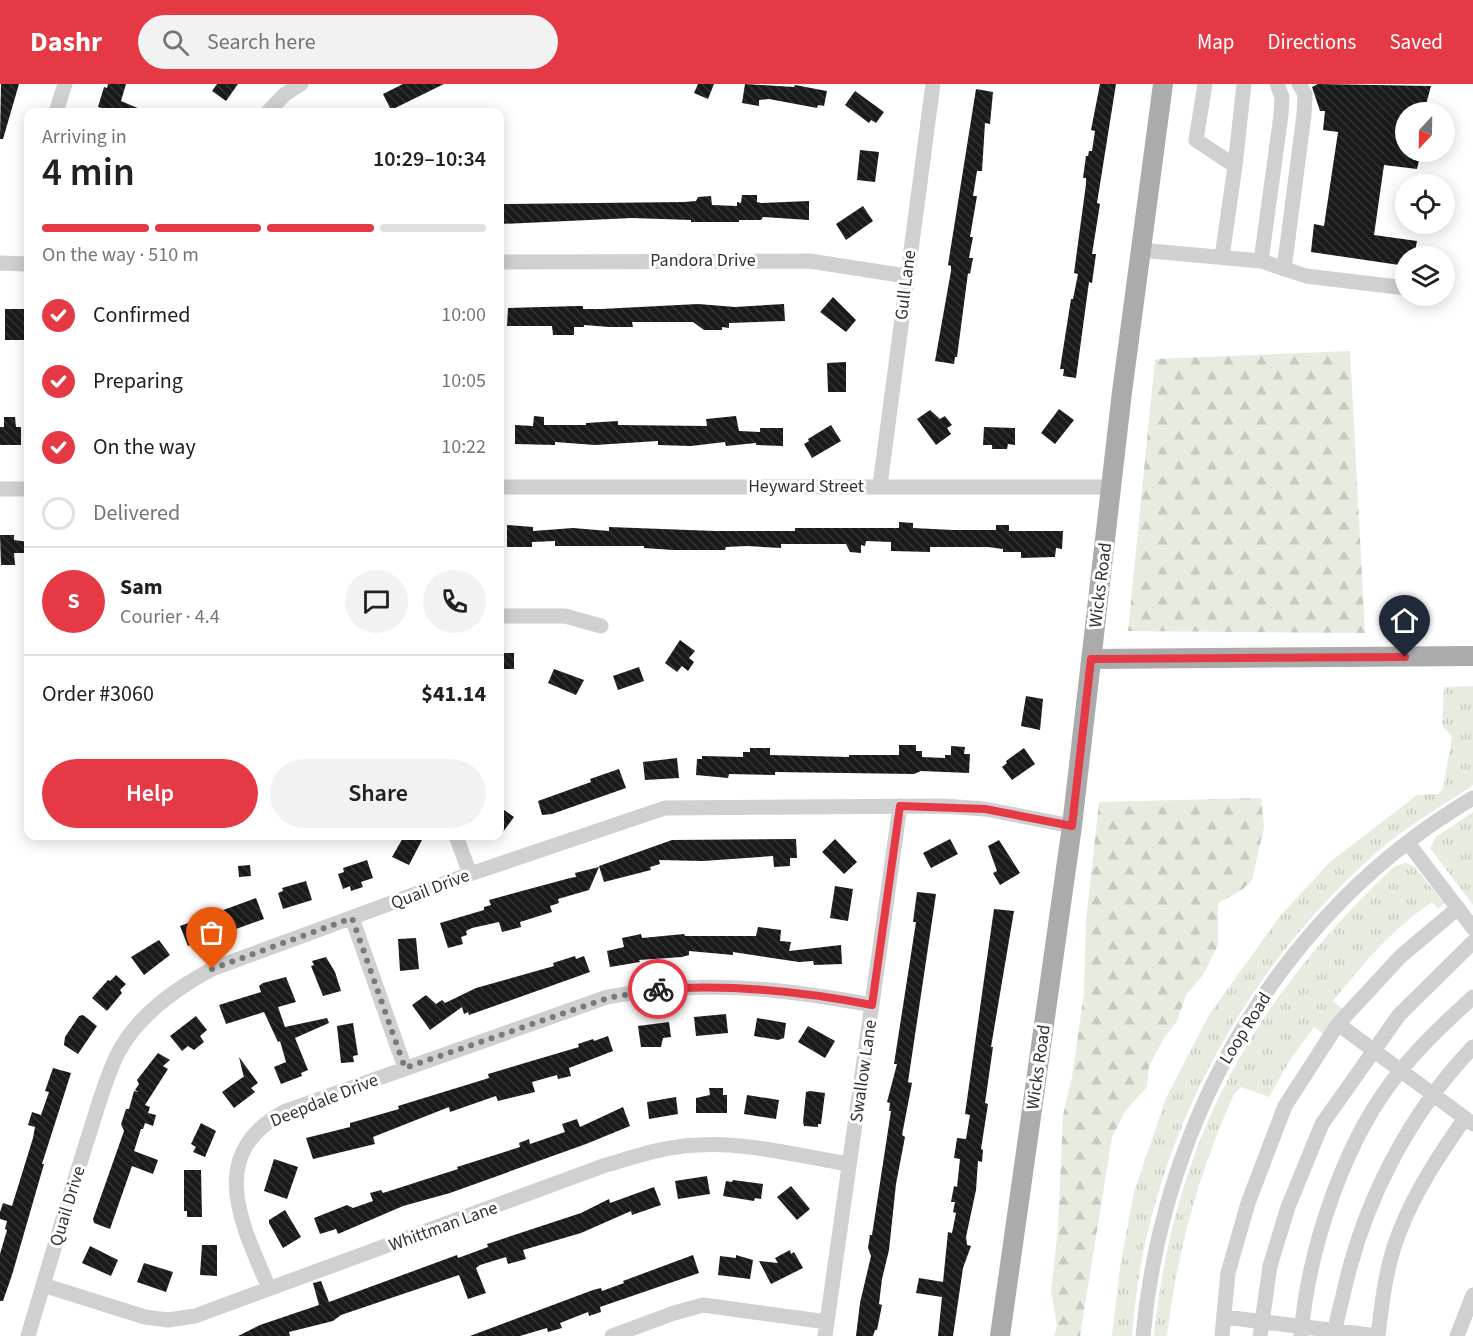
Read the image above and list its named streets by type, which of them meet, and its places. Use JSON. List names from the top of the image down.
{
  "streets": {
    "main road": ["Wicks Road"],
    "street": [
      "Pandora Drive",
      "Gull Lane",
      "Heyward Street",
      "Quail Drive",
      "Loop Road",
      "Swallow Lane",
      "Deepdale Drive",
      "Whittman Lane"
    ]
  },
  "crossings": [
    ["Pandora Drive", "Gull Lane"],
    ["Gull Lane", "Heyward Street"],
    ["Heyward Street", "Wicks Road"],
    ["Wicks Road", "Quail Drive"],
    ["Quail Drive", "Swallow Lane"],
    ["Quail Drive", "Whittman Lane"],
    ["Swallow Lane", "Deepdale Drive"],
    ["Swallow Lane", "Whittman Lane"],
    ["Deepdale Drive", "Whittman Lane"]
  ],
  "north": "bottom",
  "page": {
    "header": "Dashr",
    "search": "Search here",
    "nav": ["Map", "Directions", "Saved"],
    "heading": ["4 min", "Arriving in", "10:29–10:34"],
    "panel": [
      "Sam",
      "Courier · 4.4",
      "Order #3060",
      "$41.14"
    ],
    "bar": "On the way · 510 m",
    "list": [
      ["Confirmed", "10:00"],
      ["Preparing", "10:05"],
      ["On the way", "10:22"],
      "Delivered"
    ],
    "round": "S",
    "buttons": ["Help", "Share"]
  }
}
